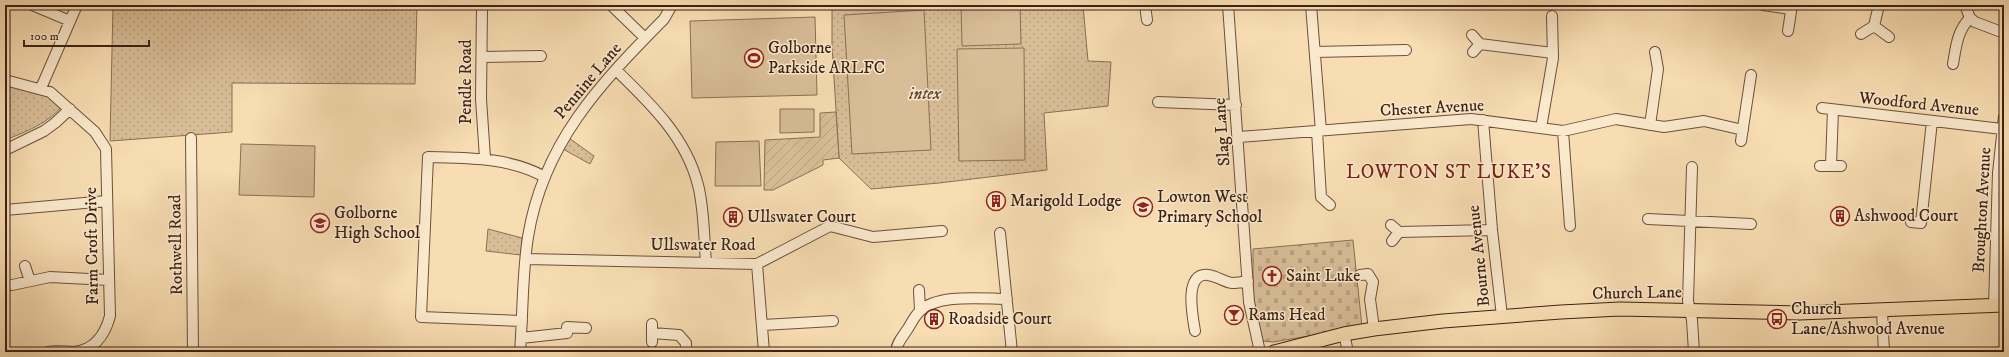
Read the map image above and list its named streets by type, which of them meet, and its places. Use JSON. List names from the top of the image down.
{
  "streets": {
    "main road": ["Church Lane"],
    "street": [
      "Pennine Lane",
      "Pendle Road",
      "Woodford Avenue",
      "Chester Avenue",
      "Slag Lane",
      "Broughton Avenue",
      "Rothwell Road",
      "Ullswater Road",
      "Farm Croft Drive",
      "Bourne Avenue"
    ]
  },
  "crossings": [
    ["Pennine Lane", "Ullswater Road"],
    ["Woodford Avenue", "Broughton Avenue"],
    ["Chester Avenue", "Slag Lane"],
    ["Chester Avenue", "Bourne Avenue"],
    ["Broughton Avenue", "Church Lane"],
    ["Bourne Avenue", "Church Lane"]
  ],
  "districts": ["LOWTON ST LUKE'S"],
  "parks": ["intex"],
  "places": {
    "sports": ["Golborne Parkside ARLFC"],
    "building": [
      "Marigold Lodge",
      "Ashwood Court",
      "Ullswater Court",
      "Roadside Court"
    ],
    "school or university": ["Lowton West Primary School", "Golborne High School"],
    "church": ["Saint Luke"],
    "bar": ["Rams Head"],
    "bus stop": ["Church Lane/Ashwood Avenue"]
  },
  "scale_bar": "100 m"
}
